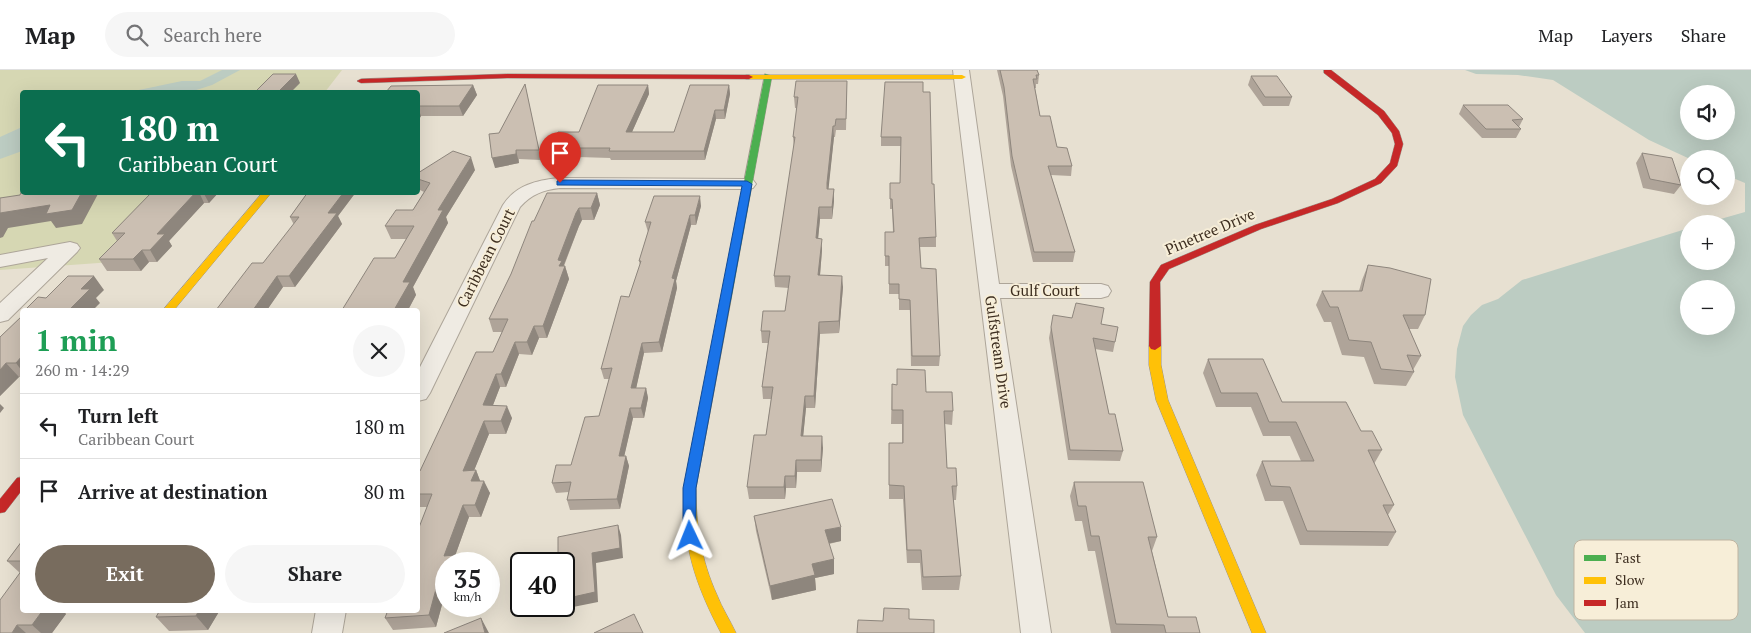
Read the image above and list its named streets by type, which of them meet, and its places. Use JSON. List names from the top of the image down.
{
  "streets": {
    "street": [
      "Pinetree Drive",
      "Caribbean Court",
      "Gulf Court",
      "Gulfstream Drive"
    ]
  },
  "crossings": [
    ["Gulf Court", "Gulfstream Drive"]
  ],
  "legend": ["Fast", "Slow", "Jam"],
  "page": {
    "header": "Map",
    "search": "Search here",
    "nav": ["Map", "Layers", "Share"],
    "map_buttons": ["+", "−"],
    "turn": ["180 m", "Caribbean Court"],
    "heading": ["1 min", "260 m · 14:29"],
    "list": [
      {
        "name": "Turn left",
        "note": "Caribbean Court",
        "value": "180 m"
      },
      {
        "name": "Arrive at destination",
        "value": "80 m"
      }
    ],
    "buttons": ["Exit", "Share"],
    "speed": "35 km/h",
    "limit": "40"
  }
}
